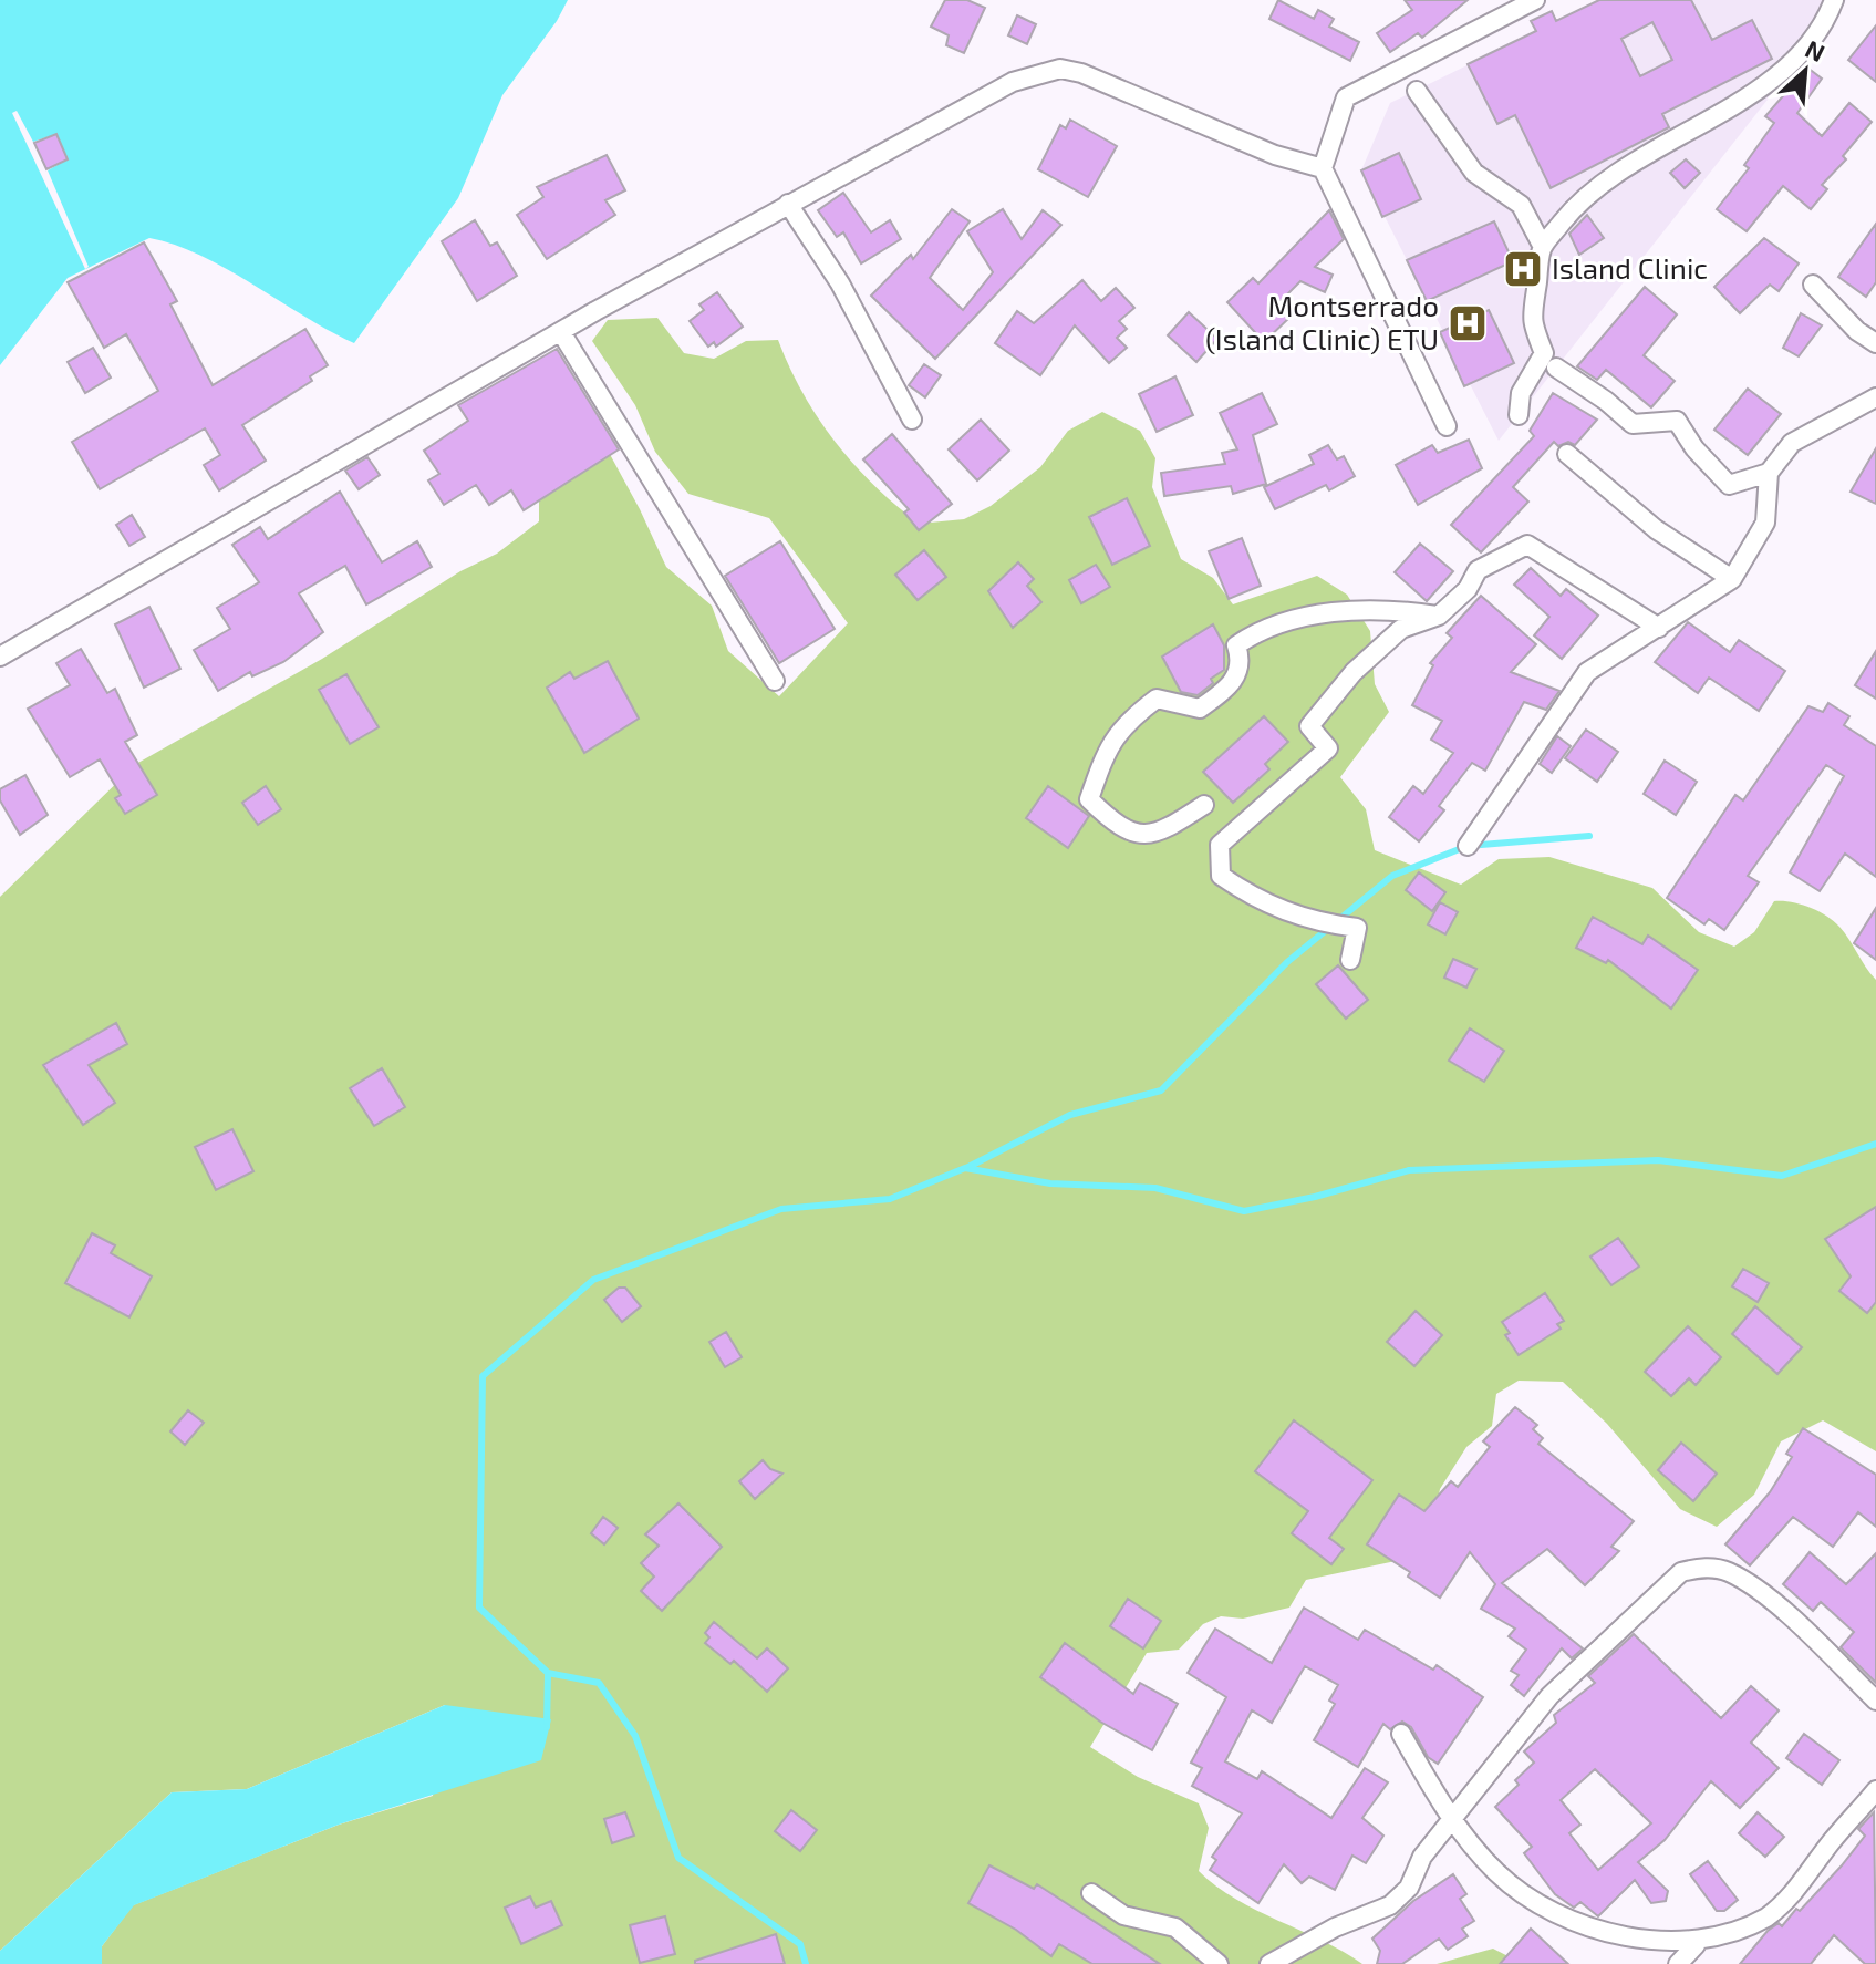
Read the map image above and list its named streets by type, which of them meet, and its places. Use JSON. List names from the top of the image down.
{
  "places": {
    "hospital": ["Island Clinic", "Montserrado (Island Clinic) ETU"]
  },
  "north": "top right"
}
